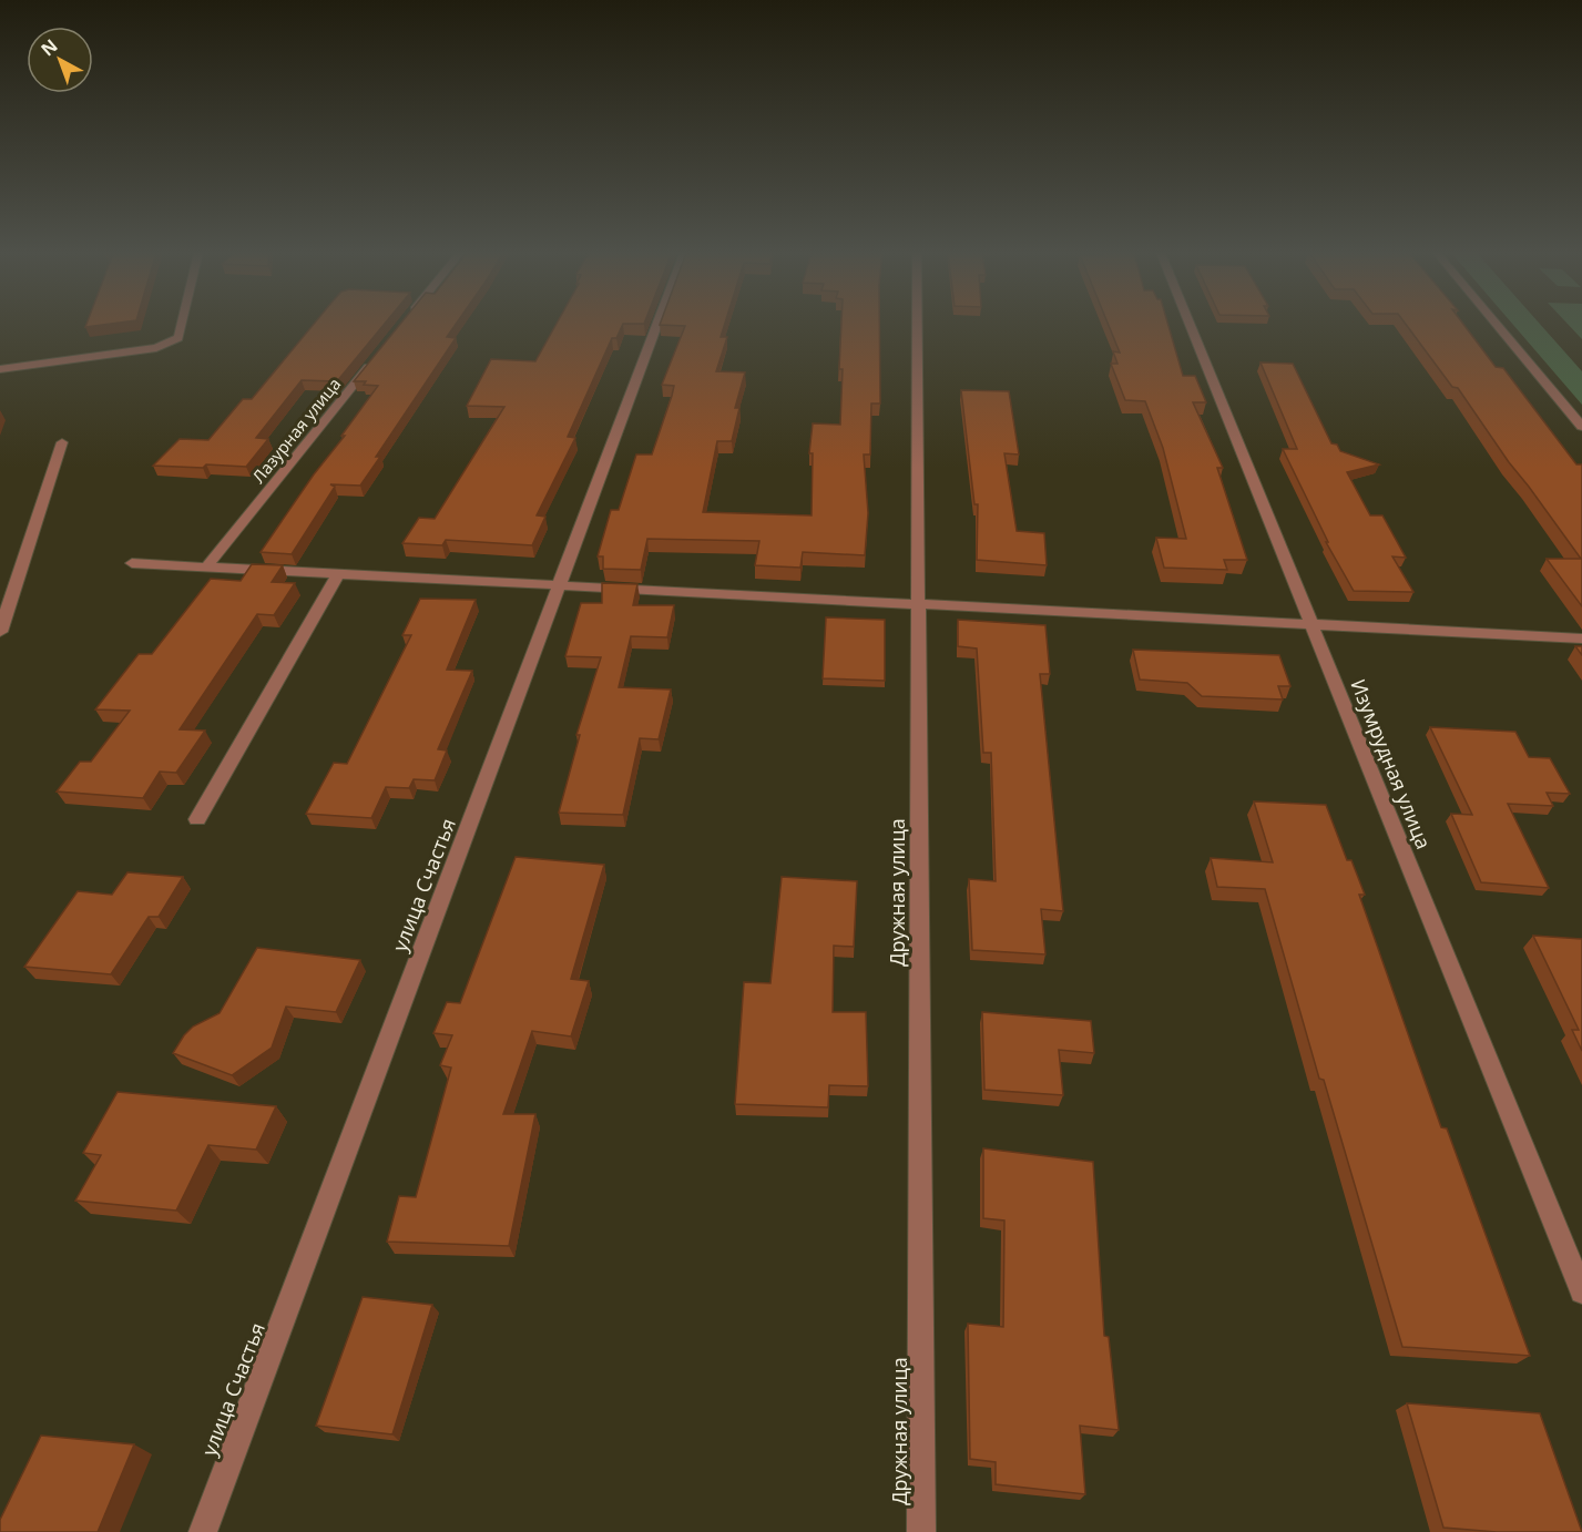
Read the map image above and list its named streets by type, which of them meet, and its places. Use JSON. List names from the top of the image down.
{
  "streets": {
    "street": [
      "Лазурная улица",
      "Изумрудная улица",
      "улица Счастья",
      "Дружная улица"
    ]
  },
  "north": "top left"
}
